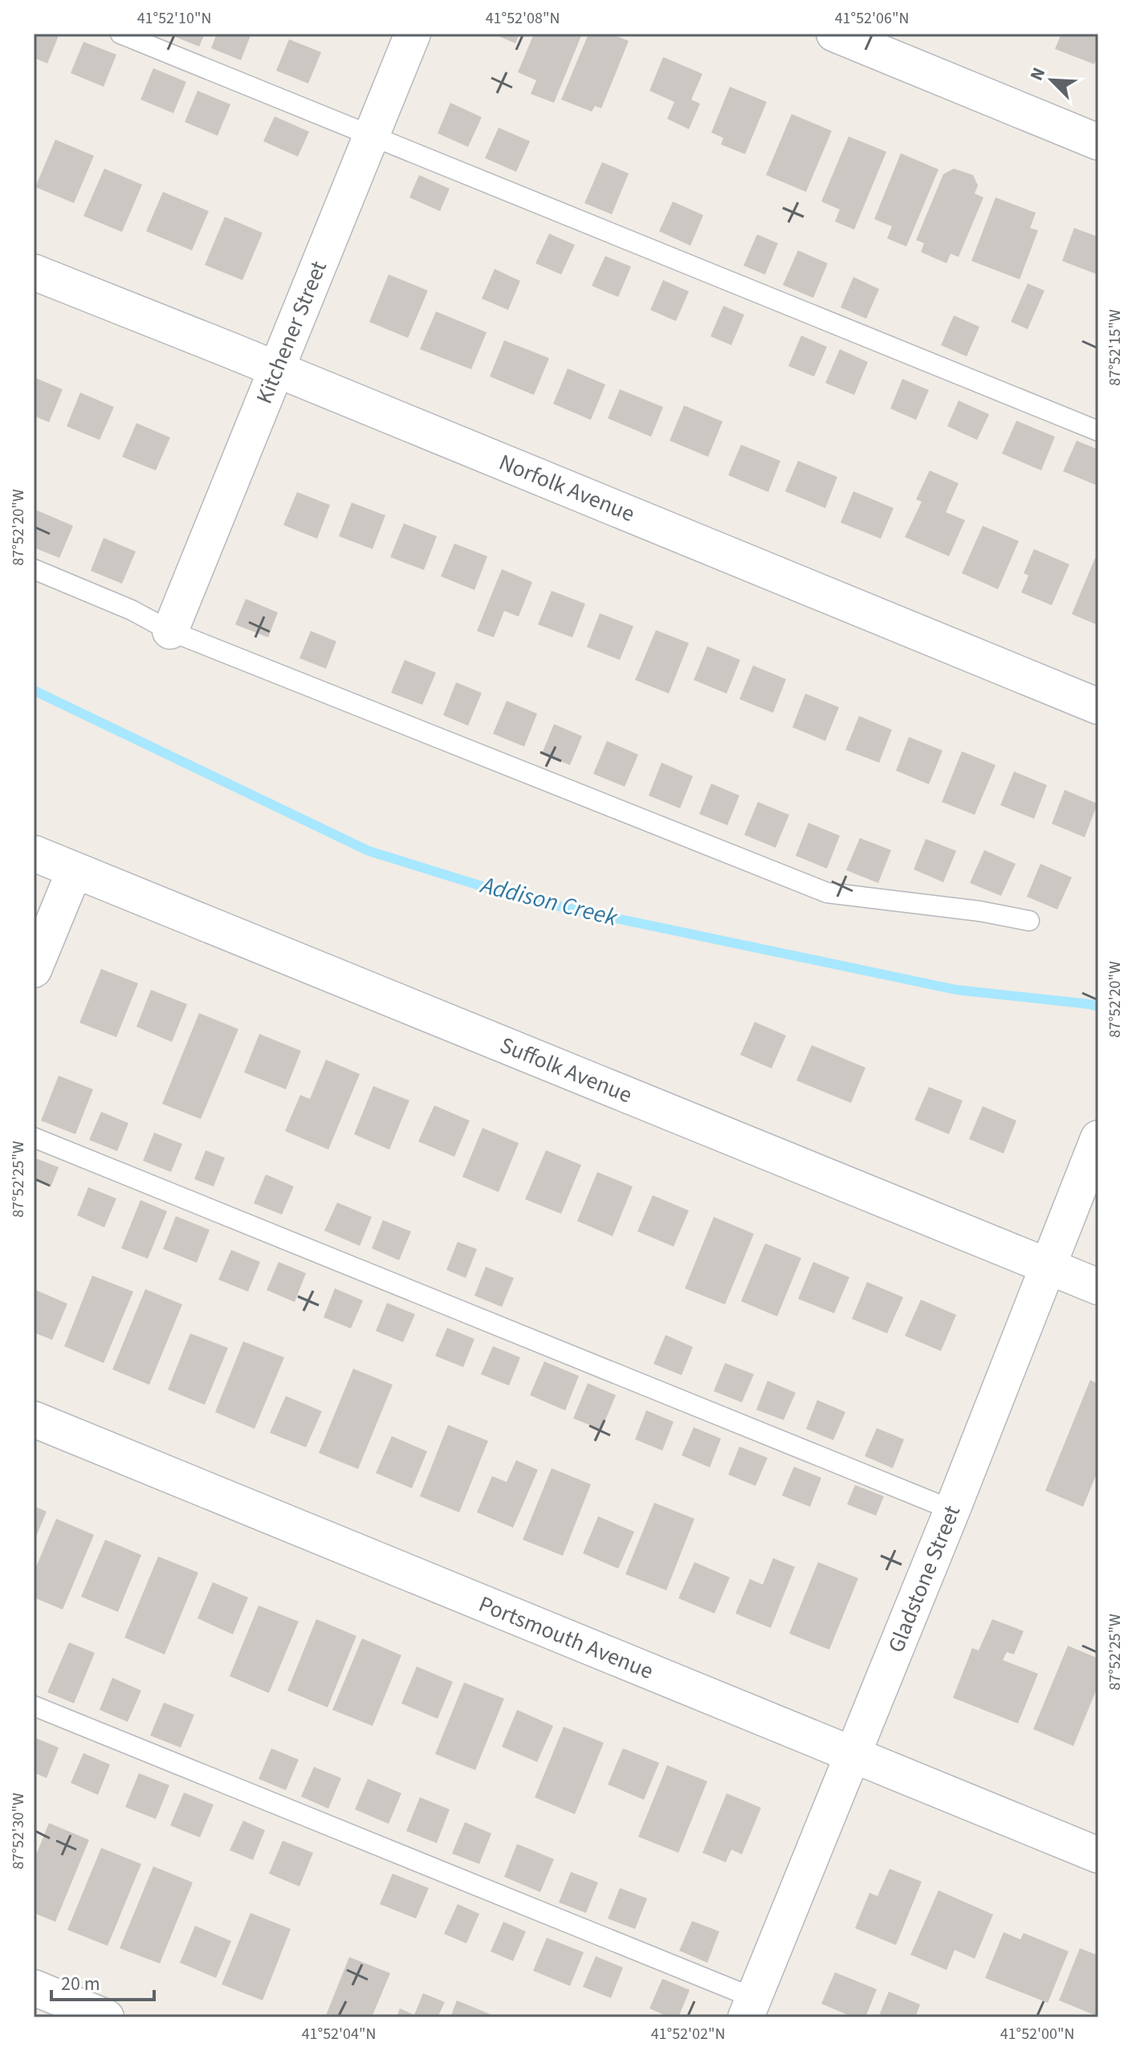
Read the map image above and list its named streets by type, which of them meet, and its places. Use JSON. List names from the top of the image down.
{
  "streets": {
    "street": [
      "Kitchener Street",
      "Norfolk Avenue",
      "Suffolk Avenue",
      "Gladstone Street",
      "Portsmouth Avenue"
    ]
  },
  "crossings": [
    ["Kitchener Street", "Norfolk Avenue"],
    ["Suffolk Avenue", "Gladstone Street"],
    ["Gladstone Street", "Portsmouth Avenue"]
  ],
  "water": ["Addison Creek"],
  "scale_bar": "20 m",
  "north": "top left",
  "coordinates": [
    "41°52'10\"N",
    "41°52'08\"N",
    "41°52'06\"N",
    "87°52'15\"W",
    "87°52'20\"W",
    "87°52'25\"W",
    "87°52'30\"W",
    "41°52'04\"N",
    "41°52'02\"N",
    "41°52'00\"N"
  ]
}
